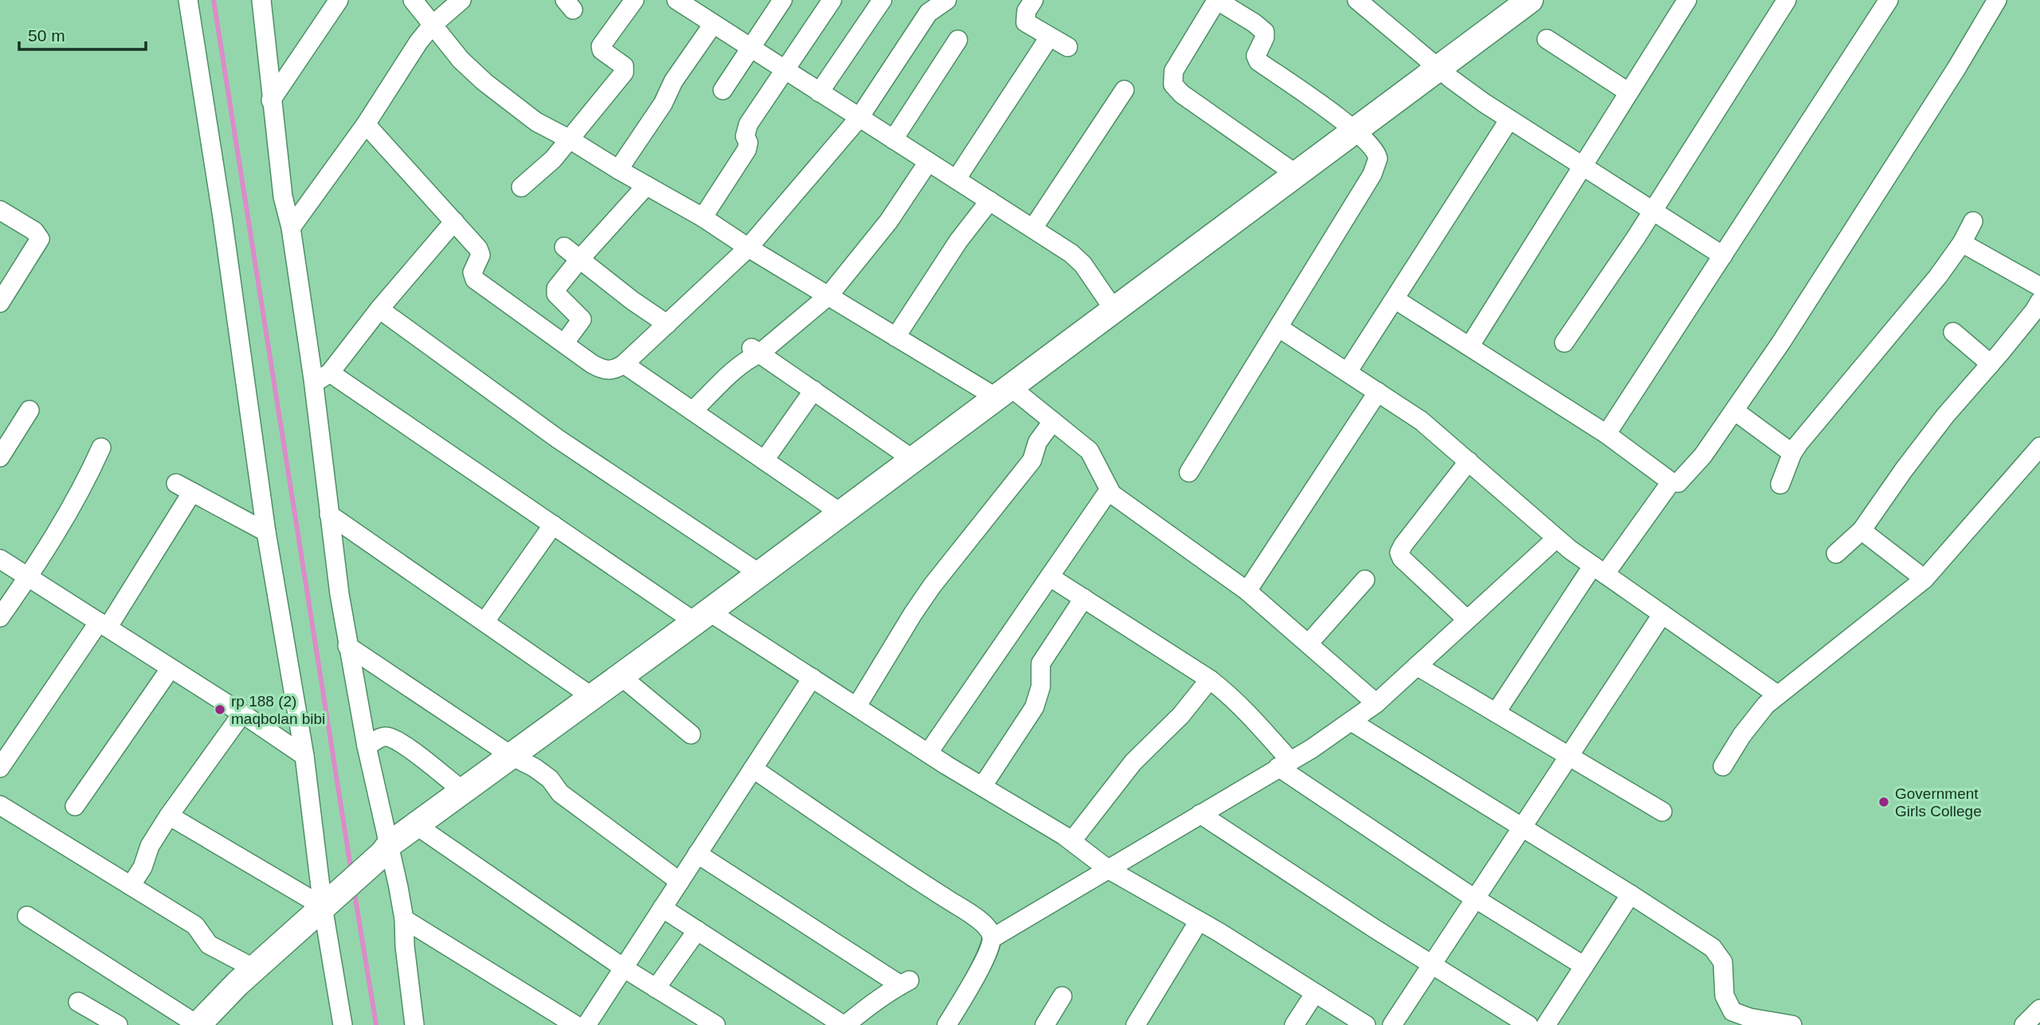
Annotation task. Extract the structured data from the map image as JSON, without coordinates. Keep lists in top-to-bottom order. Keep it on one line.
{"places":["rp 188 (2) maqbolan bibi","Government Girls College"],"scale_bar":"50 m"}
